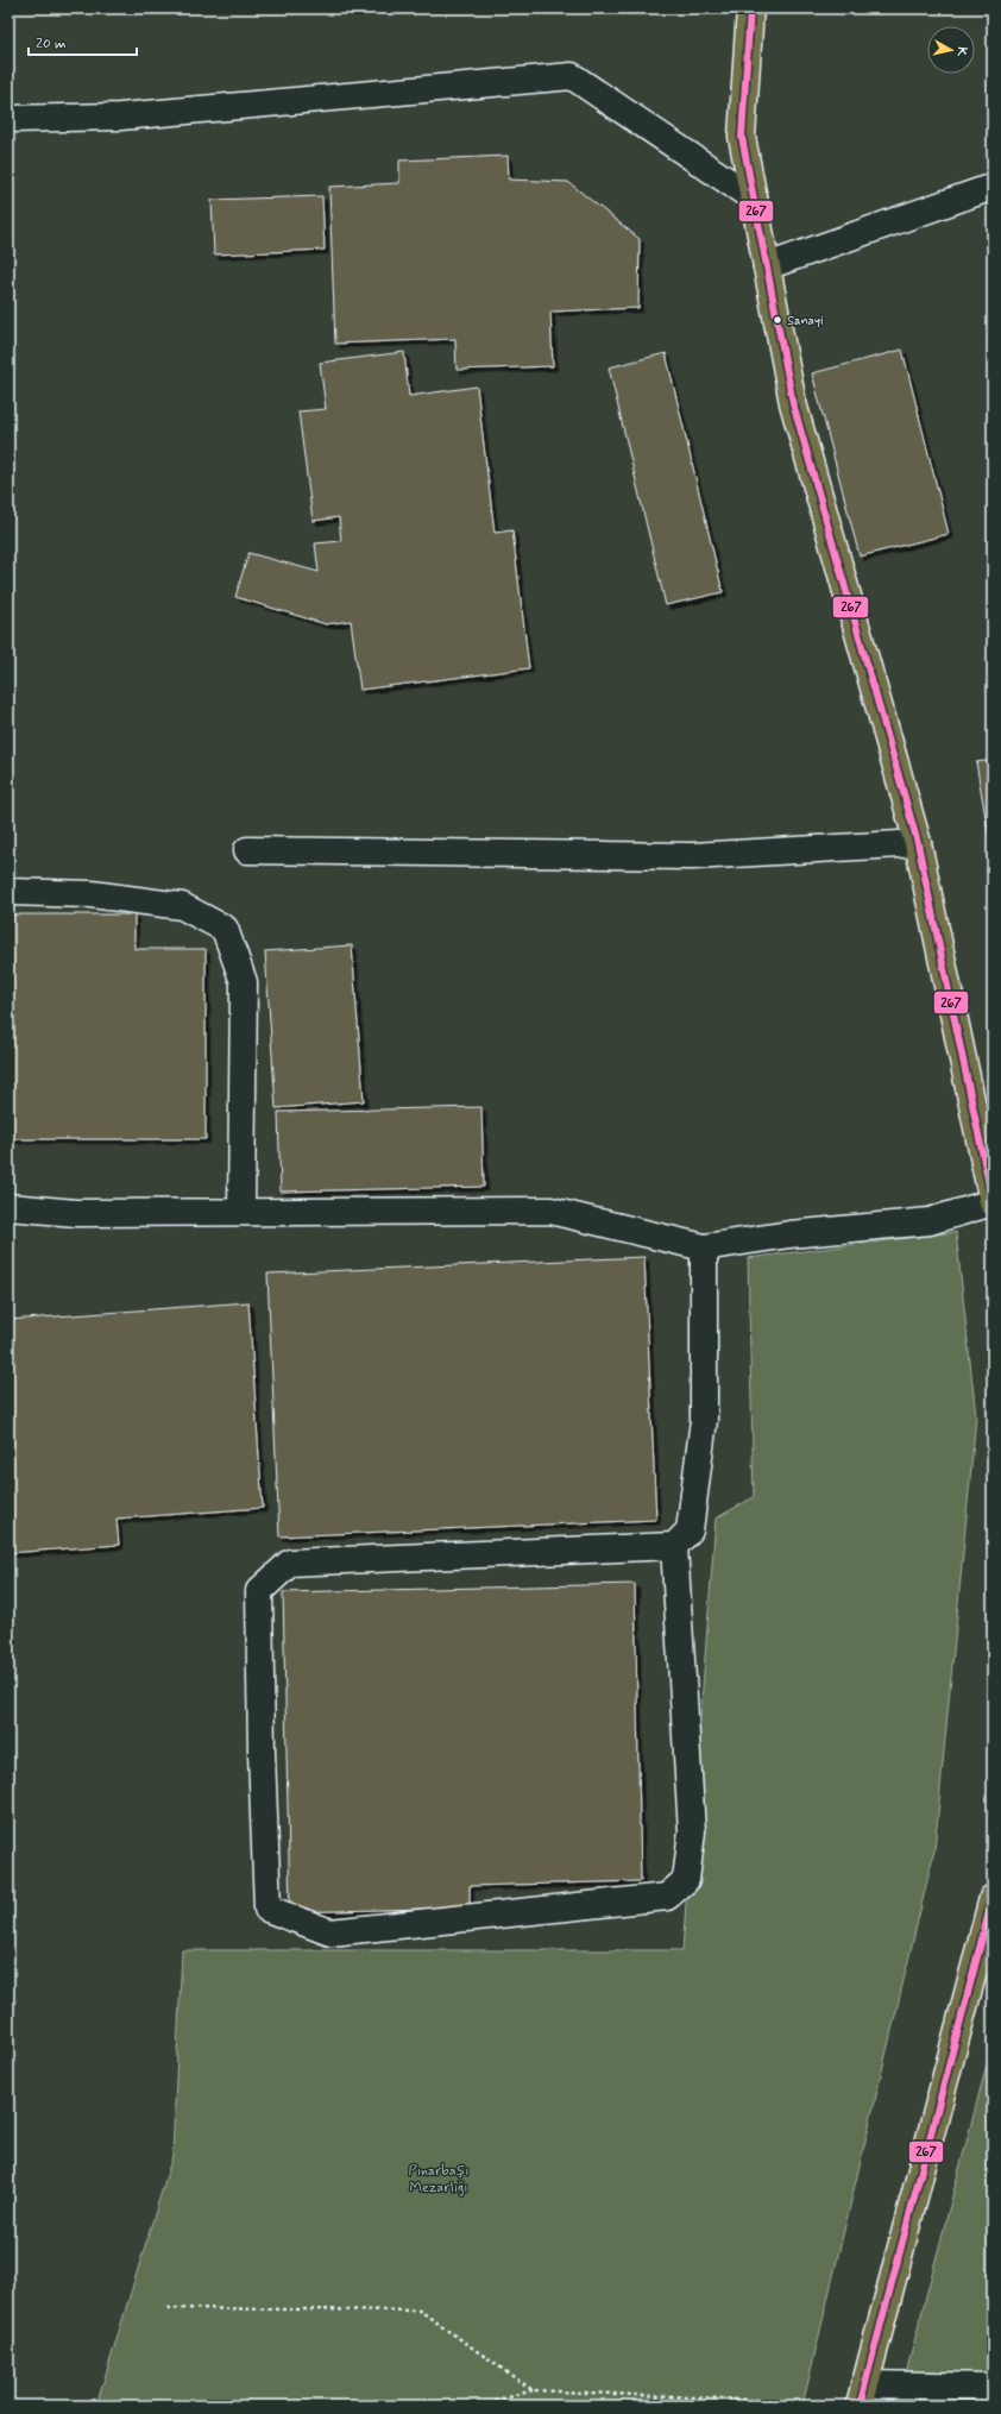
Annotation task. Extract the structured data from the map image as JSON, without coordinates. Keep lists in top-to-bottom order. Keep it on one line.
{"parks":["Pınarbaşı Mezarlığı"],"places":["Sanayi"],"lines":["transit line 267"],"scale_bar":"20 m","north":"right"}
